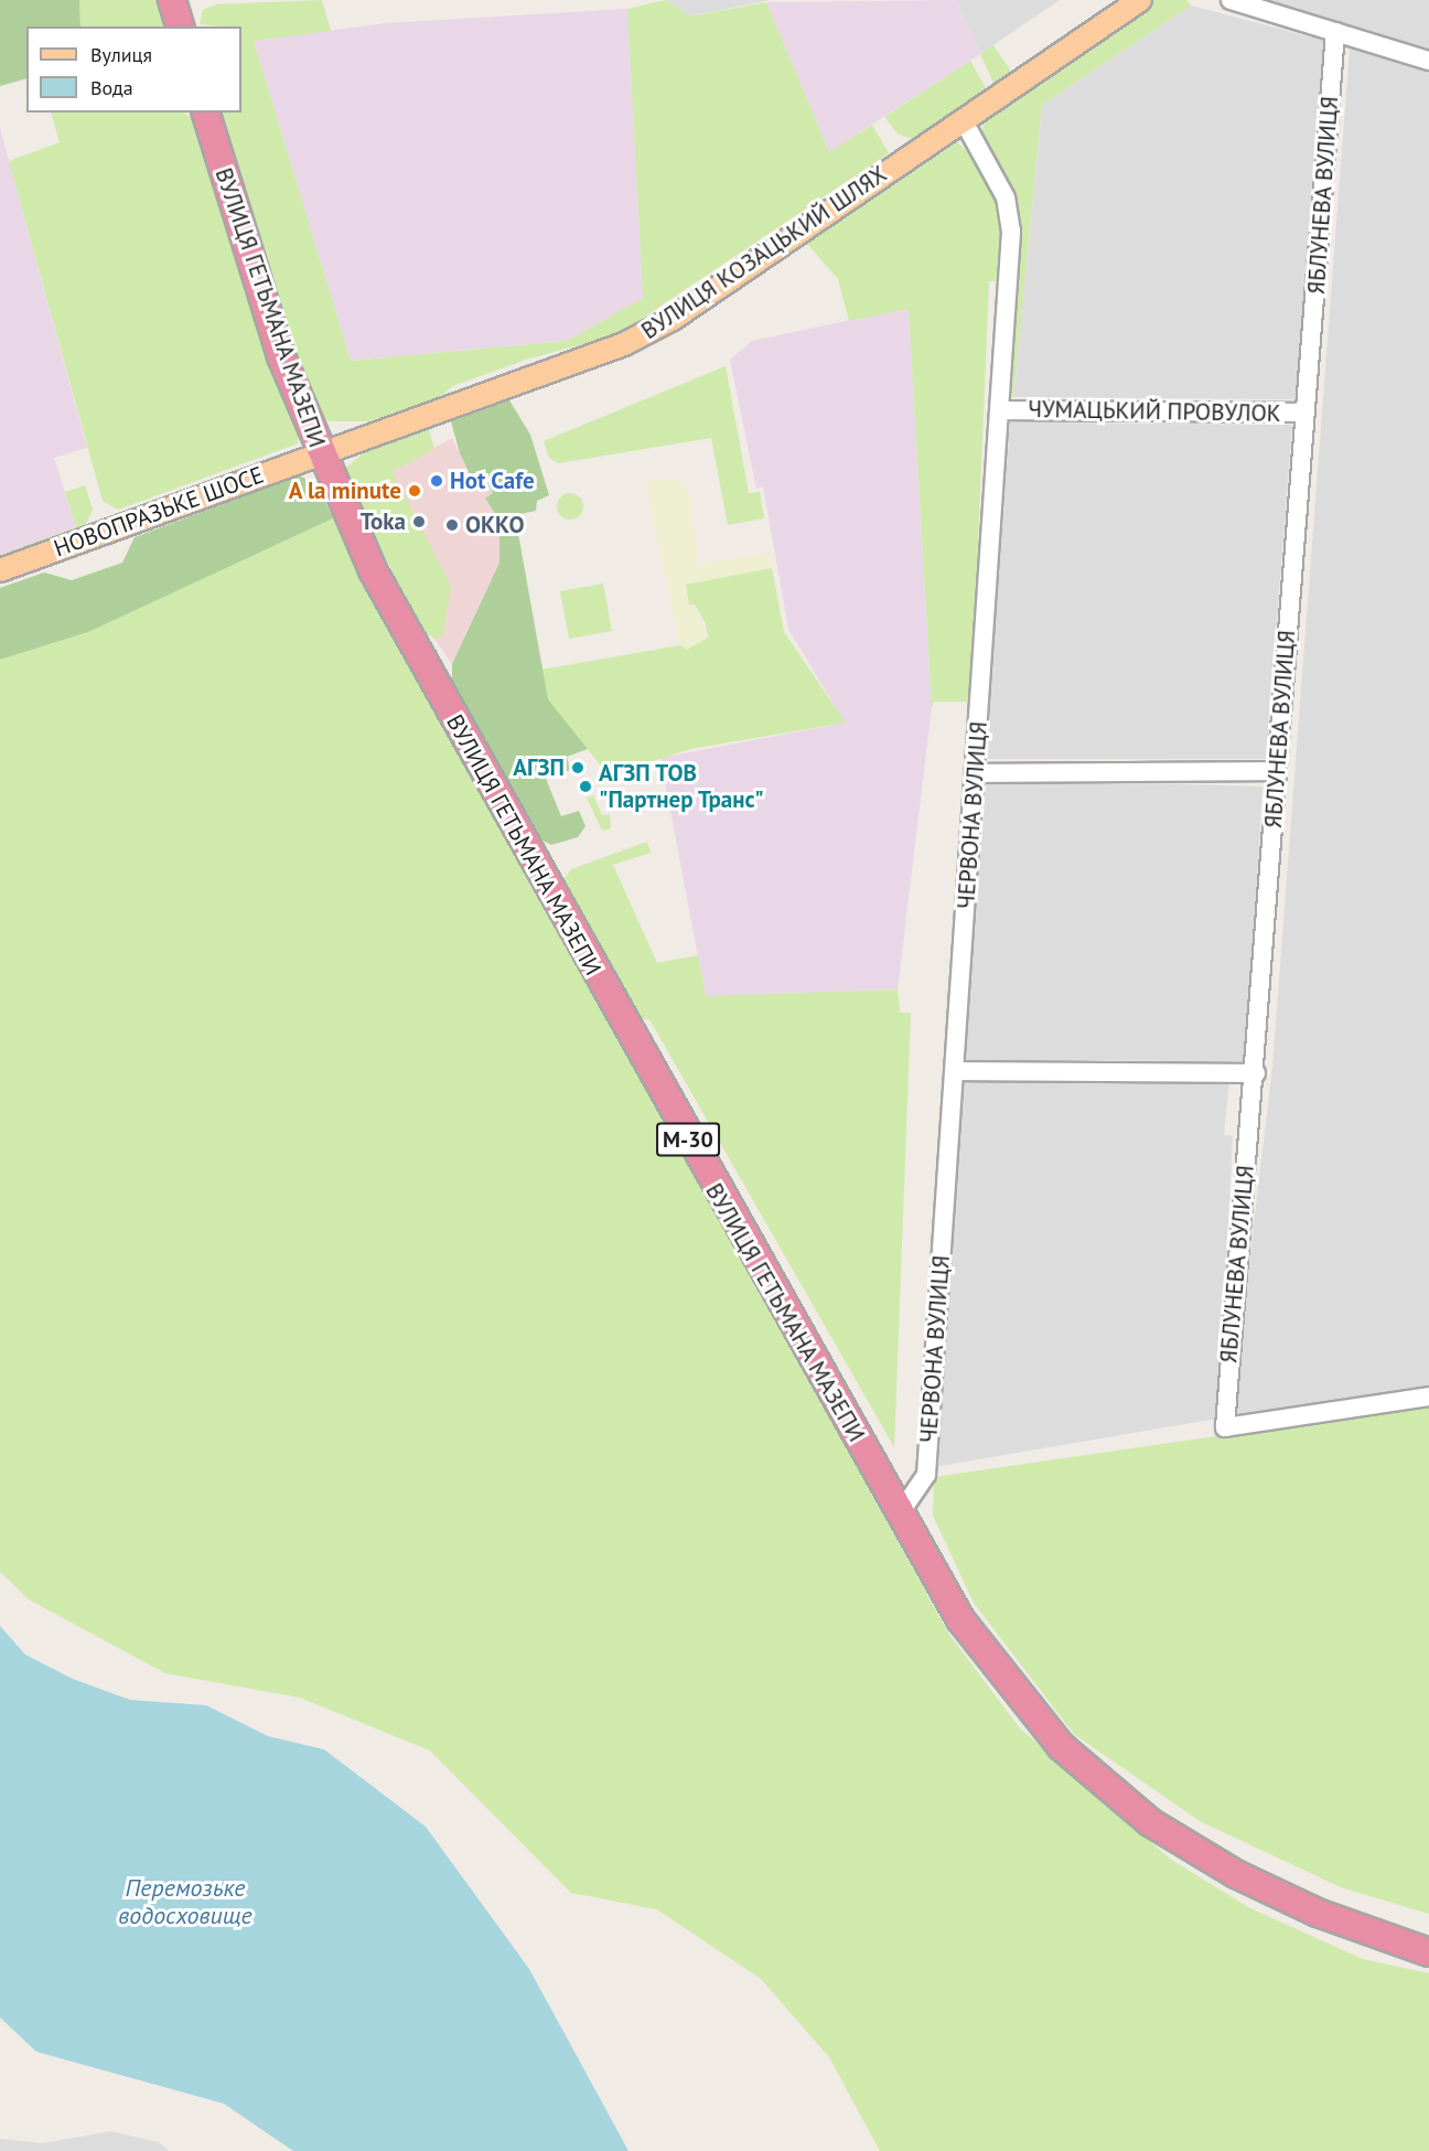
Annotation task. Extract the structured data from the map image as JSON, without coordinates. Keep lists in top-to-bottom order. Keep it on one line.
{"streets":{"highway":["ВУЛИЦЯ ГЕТЬМАНА МАЗЕПИ","М-30"],"main road":["ВУЛИЦЯ КОЗАЦЬКИЙ ШЛЯХ","НОВОПРАЗЬКЕ ШОСЕ"],"street":["ЯБЛУНЕВА ВУЛИЦЯ","ЧУМАЦЬКИЙ ПРОВУЛОК","ЧЕРВОНА ВУЛИЦЯ"]},"crossings":[["ЯБЛУНЕВА ВУЛИЦЯ","ЧУМАЦЬКИЙ ПРОВУЛОК"],["ВУЛИЦЯ КОЗАЦЬКИЙ ШЛЯХ","ВУЛИЦЯ ГЕТЬМАНА МАЗЕПИ"],["ВУЛИЦЯ КОЗАЦЬКИЙ ШЛЯХ","НОВОПРАЗЬКЕ ШОСЕ"],["ВУЛИЦЯ КОЗАЦЬКИЙ ШЛЯХ","ЧЕРВОНА ВУЛИЦЯ"],["ВУЛИЦЯ ГЕТЬМАНА МАЗЕПИ","НОВОПРАЗЬКЕ ШОСЕ"],["ВУЛИЦЯ ГЕТЬМАНА МАЗЕПИ","ЧЕРВОНА ВУЛИЦЯ"],["ЧУМАЦЬКИЙ ПРОВУЛОК","ЧЕРВОНА ВУЛИЦЯ"]],"water":["Перемозьке водосховище"],"places":["Hot Cafe","A la minute","Toka","ОККО","АГЗП","АГЗП ТОВ \"Партнер Транс\""],"legend":["Вулиця","Вода"]}
